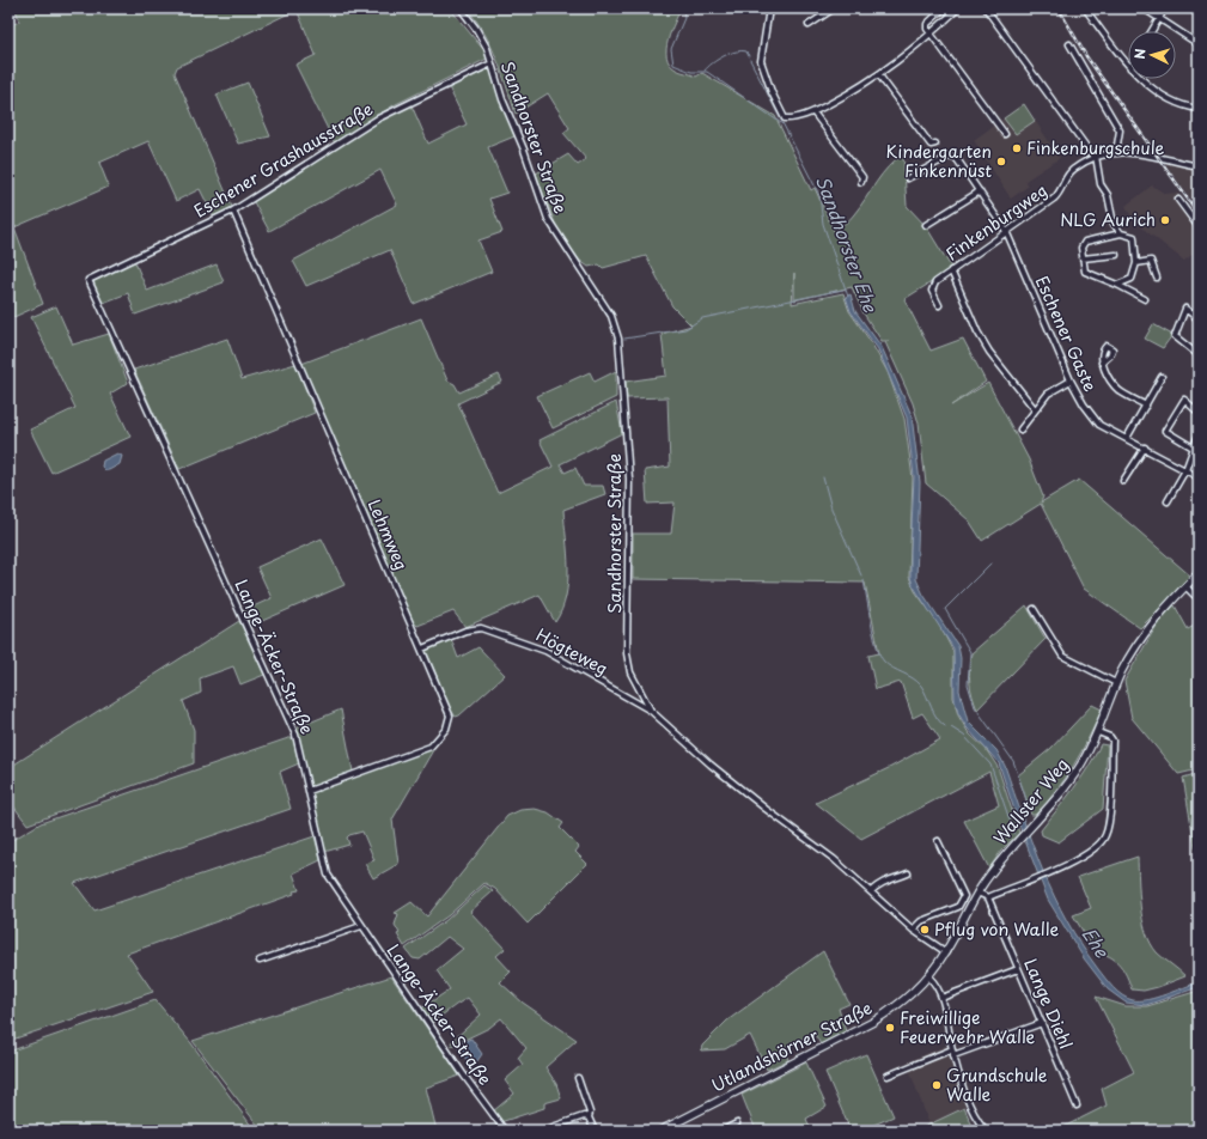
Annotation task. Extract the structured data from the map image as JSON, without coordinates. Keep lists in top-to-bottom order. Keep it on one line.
{"streets":{"street":["Sandhorster Straße","Eschener Grashausstraße","Finkenburgweg","Eschener Gaste","Lehmweg","Högteweg","Lange-Äcker-Straße","Wallster Weg","Lange Diehl","Utlandshörner Straße"]},"crossings":[["Sandhorster Straße","Eschener Grashausstraße"],["Sandhorster Straße","Högteweg"],["Sandhorster Straße","Wallster Weg"],["Eschener Grashausstraße","Lehmweg"],["Eschener Grashausstraße","Lange-Äcker-Straße"],["Finkenburgweg","Eschener Gaste"],["Lehmweg","Högteweg"],["Lehmweg","Lange-Äcker-Straße"],["Wallster Weg","Utlandshörner Straße"]],"water":["Sandhorster Ehe","Ehe"],"places":["Finkenburgschule","Kindergarten Finkennüst","NLG Aurich","Pflug von Walle","Freiwillige Feuerwehr Walle","Grundschule Walle"],"north":"left"}
